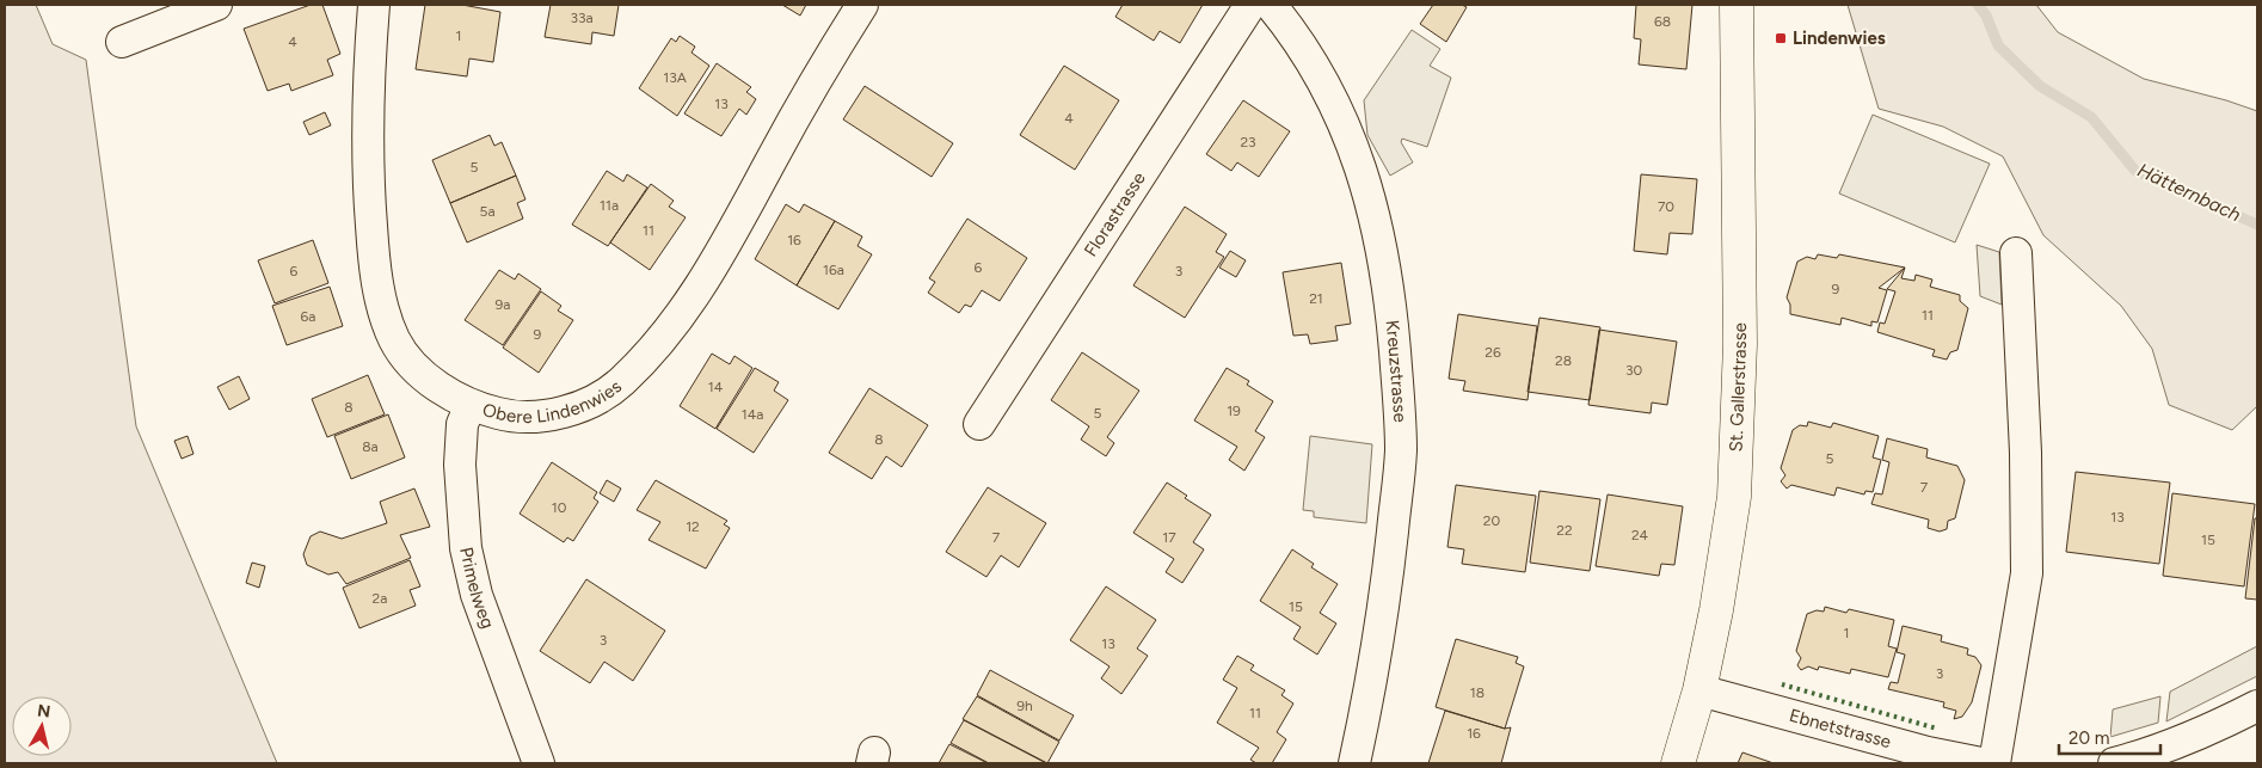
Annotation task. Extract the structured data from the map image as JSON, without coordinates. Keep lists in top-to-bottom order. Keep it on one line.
{"streets":{"street":["Florastrasse","Kreuzstrasse","St. Gallerstrasse","Obere Lindenwies","Primelweg","Ebnetstrasse"]},"crossings":[["St. Gallerstrasse","Ebnetstrasse"],["Obere Lindenwies","Primelweg"]],"water":["Hätternbach"],"places":{"transit":["Lindenwies"]},"house_numbers":["33a","68","1","4","13A","13","4","23","5","11a","70","5a","11","16","6","16a","6","3","9","21","9a","11","6a","9","26","28","30","14","8","19","5","14a","8","8a","5","7","10","13","20","12","22","24","7","17","15","2a","15","1","3","13","3","18","9h","11","16"],"scale_bar":"20 m","north":"top"}
